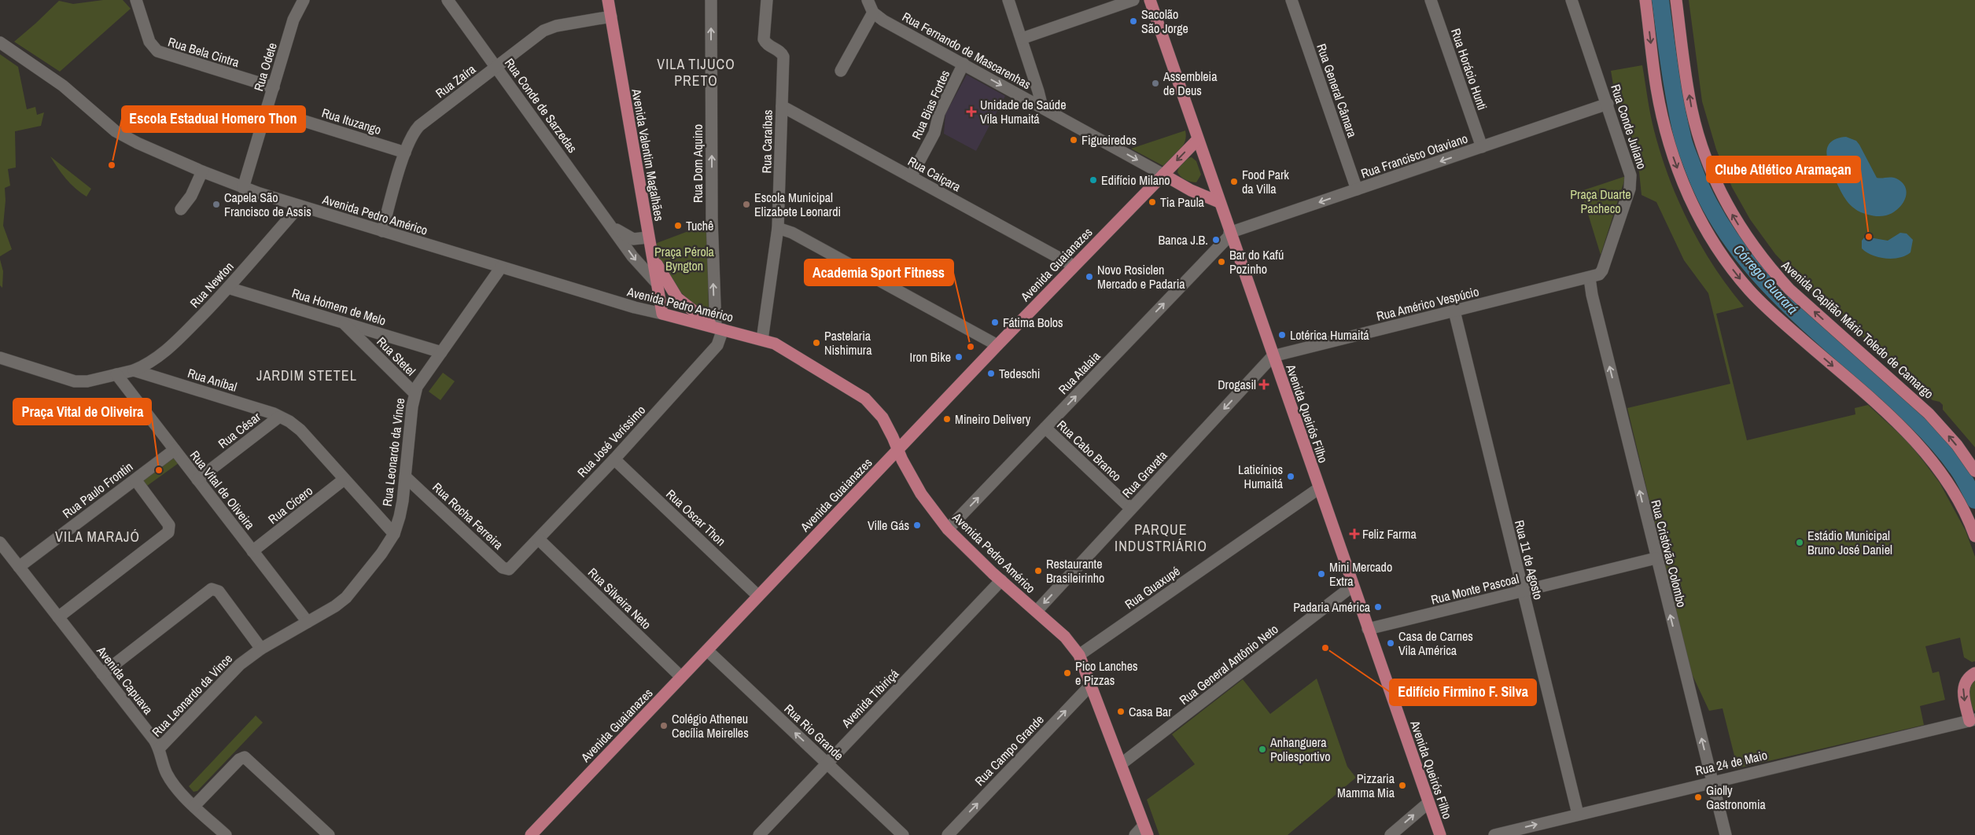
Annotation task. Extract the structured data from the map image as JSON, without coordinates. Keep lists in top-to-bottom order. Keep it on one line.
{"streets":{"main road":["Avenida Valentim Magalhães","Avenida Pedro Américo","Avenida Guaianazes","Avenida Capitão Mário Toledo de Camargo","Avenida Queirós Filho"],"street":["Rua Fernando de Mascarenhas","Rua Bela Cintra","Rua Odete","Rua Horácio Hunti","Rua Zaíra","Rua General Câmara","Rua Bias Fortes","Rua Conde de Sarzedas","Rua Ituzango","Rua Conde Juliano","Rua Caraíbas","Rua Francisco Otaviano","Rua Dom Aquino","Rua Caiçara","Rua Newton","Rua Américo Vespúcio","Rua Homem de Melo","Rua Stetel","Rua Atalaia","Rua Aníbal","Rua César","Rua José Veríssimo","Rua Cabo Branco","Rua Leonardo da Vince","Rua Gravata","Rua Paulo Frontin","Rua Vital de Oliveira","Rua Cícero","Rua Rocha Ferreira","Rua Oscar Thon","Rua Cristóvão Colombo","Rua 11 de Agosto","Rua Guaxupé","Rua Monte Pascoal","Rua Silveira Neto","Rua General Antônio Neto","Avenida Capuava","Avenida Tibiriçá","Rua Rio Grande","Rua Campo Grande","Rua 24 de Maio"]},"crossings":[["Rua Fernando de Mascarenhas","Rua Bias Fortes"],["Rua Fernando de Mascarenhas","Avenida Guaianazes"],["Rua Bela Cintra","Rua Odete"],["Rua Odete","Rua Ituzango"],["Rua Odete","Avenida Pedro Américo"],["Rua Horácio Hunti","Rua Francisco Otaviano"],["Rua Zaíra","Rua Conde de Sarzedas"],["Rua Zaíra","Rua Ituzango"],["Rua Zaíra","Avenida Valentim Magalhães"],["Rua Zaíra","Avenida Pedro Américo"],["Rua General Câmara","Rua Francisco Otaviano"],["Rua Bias Fortes","Rua Caiçara"],["Rua Conde de Sarzedas","Avenida Valentim Magalhães"],["Rua Conde Juliano","Rua Francisco Otaviano"],["Rua Conde Juliano","Rua Américo Vespúcio"],["Rua Conde Juliano","Rua Cristóvão Colombo"],["Rua Caraíbas","Rua Caiçara"],["Rua Caraíbas","Avenida Pedro Américo"],["Avenida Valentim Magalhães","Avenida Pedro Américo"],["Rua Francisco Otaviano","Rua Atalaia"],["Rua Francisco Otaviano","Avenida Queirós Filho"],["Rua Dom Aquino","Avenida Pedro Américo"],["Rua Dom Aquino","Rua José Veríssimo"],["Rua Caiçara","Avenida Guaianazes"],["Avenida Pedro Américo","Avenida Guaianazes"],["Avenida Pedro Américo","Rua Newton"],["Avenida Pedro Américo","Rua Atalaia"],["Avenida Pedro Américo","Rua José Veríssimo"],["Avenida Pedro Américo","Rua Leonardo da Vince"],["Avenida Pedro Américo","Rua Gravata"],["Avenida Pedro Américo","Rua Guaxupé"],["Avenida Pedro Américo","Rua General Antônio Neto"],["Avenida Pedro Américo","Avenida Tibiriçá"],["Avenida Pedro Américo","Rua Campo Grande"],["Avenida Guaianazes","Avenida Queirós Filho"],["Avenida Guaianazes","Rua Oscar Thon"],["Avenida Guaianazes","Rua Silveira Neto"],["Avenida Guaianazes","Rua Rio Grande"],["Rua Newton","Rua Homem de Melo"],["Rua Newton","Rua Aníbal"],["Rua Américo Vespúcio","Avenida Queirós Filho"],["Rua Américo Vespúcio","Rua Gravata"],["Rua Américo Vespúcio","Rua Cristóvão Colombo"],["Rua Américo Vespúcio","Rua 11 de Agosto"],["Rua Homem de Melo","Rua Stetel"],["Rua Homem de Melo","Rua Leonardo da Vince"],["Rua Stetel","Rua Leonardo da Vince"],["Rua Atalaia","Avenida Queirós Filho"],["Rua Atalaia","Rua Cabo Branco"],["Rua Aníbal","Rua César"],["Rua Aníbal","Rua Leonardo da Vince"],["Rua Aníbal","Rua Vital de Oliveira"],["Rua Aníbal","Rua Cícero"],["Avenida Queirós Filho","Rua Gravata"],["Avenida Queirós Filho","Rua Guaxupé"],["Avenida Queirós Filho","Rua Monte Pascoal"],["Avenida Queirós Filho","Rua General Antônio Neto"],["Rua César","Rua Vital de Oliveira"],["Rua José Veríssimo","Rua Rocha Ferreira"],["Rua José Veríssimo","Rua Oscar Thon"],["Rua José Veríssimo","Rua Silveira Neto"],["Rua Cabo Branco","Rua Gravata"],["Rua Leonardo da Vince","Rua Vital de Oliveira"],["Rua Leonardo da Vince","Rua Rocha Ferreira"],["Rua Leonardo da Vince","Avenida Capuava"],["Rua Paulo Frontin","Rua Vital de Oliveira"],["Rua Paulo Frontin","Avenida Capuava"],["Rua Vital de Oliveira","Rua Cícero"],["Rua Cristóvão Colombo","Rua Monte Pascoal"],["Rua Cristóvão Colombo","Rua 24 de Maio"],["Rua 11 de Agosto","Rua Monte Pascoal"],["Rua 11 de Agosto","Rua 24 de Maio"],["Avenida Tibiriçá","Rua Rio Grande"]],"one_way":["Rua Fernando de Mascarenhas","Rua Francisco Otaviano","Rua Dom Aquino","Rua Atalaia","Rua Gravata","Rua Cristóvão Colombo","Rua Rio Grande","Rua Campo Grande"],"districts":["VILA TIJUCO PRETO","JARDIM STETEL","PARQUE INDUSTRIÁRIO","VILA MARAJÓ"],"water":["Córrego Guarará"],"parks":["Praça Duarte Pacheco","Praça Pérola Byngton"],"places":{"other":["Sacolão São Jorge","Assembleia de Deus","Figueiredos","Escola Estadual Homero Thon","Edifício Milano","Food Park da Villa","Tia Paula","Capela São Francisco de Assis","Escola Municipal Elizabete Leonardi","Tuchê","Clube Atlético Aramaçan","Banca J.B.","Bar do Kafú Pozinho","Novo Rosiclen Mercado e Padaria","Fátima Bolos","Lotérica Humaitá","Pastelaria Nishimura","Academia Sport Fitness","Iron Bike","Tedeschi","Mineiro Delivery","Praça Vital de Oliveira","Laticínios Humaitá","Ville Gás","Estádio Municipal Bruno José Daniel","Restaurante Brasileirinho","Mini Mercado Extra","Padaria América","Casa de Carnes Vila América","Edifício Firmino F. Silva","Pico Lanches e Pizzas","Casa Bar","Colégio Atheneu Cecília Meirelles","Anhanguera Poliesportivo","Pizzaria Mamma Mia","Giolly Gastronomia"],"health":["Unidade de Saúde Vila Humaitá","Drogasil","Feliz Farma"]}}
